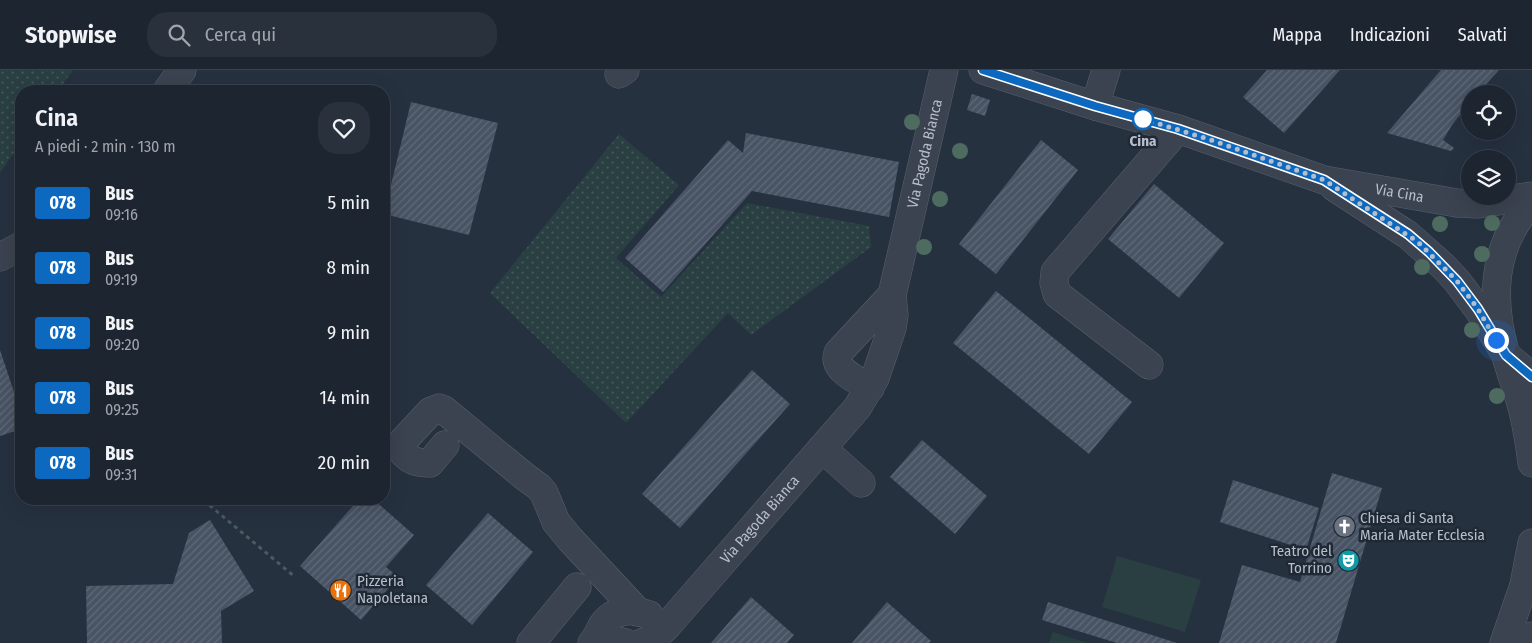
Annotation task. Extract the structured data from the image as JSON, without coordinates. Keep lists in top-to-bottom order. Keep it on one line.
{"streets":{"street":["Via Pagoda Bianca","Via Cina"]},"places":{"other":["Cina"],"church":["Chiesa di Santa Maria Mater Ecclesia"],"theatre":["Teatro del Torrino"],"restaurant":["Pizzeria Napoletana"]},"lines":["bus line 078"],"page":{"header":"Stopwise","search":"Cerca qui","nav":["Mappa","Indicazioni","Salvati"],"heading":["Cina","A piedi · 2 min · 130 m"],"list":[{"mark":"078","name":"Bus","note":"09:16","value":"5 min"},{"mark":"078","name":"Bus","note":"09:19","value":"8 min"},{"mark":"078","name":"Bus","note":"09:20","value":"9 min"},{"mark":"078","name":"Bus","note":"09:25","value":"14 min"},{"mark":"078","name":"Bus","note":"09:31","value":"20 min"}]}}
